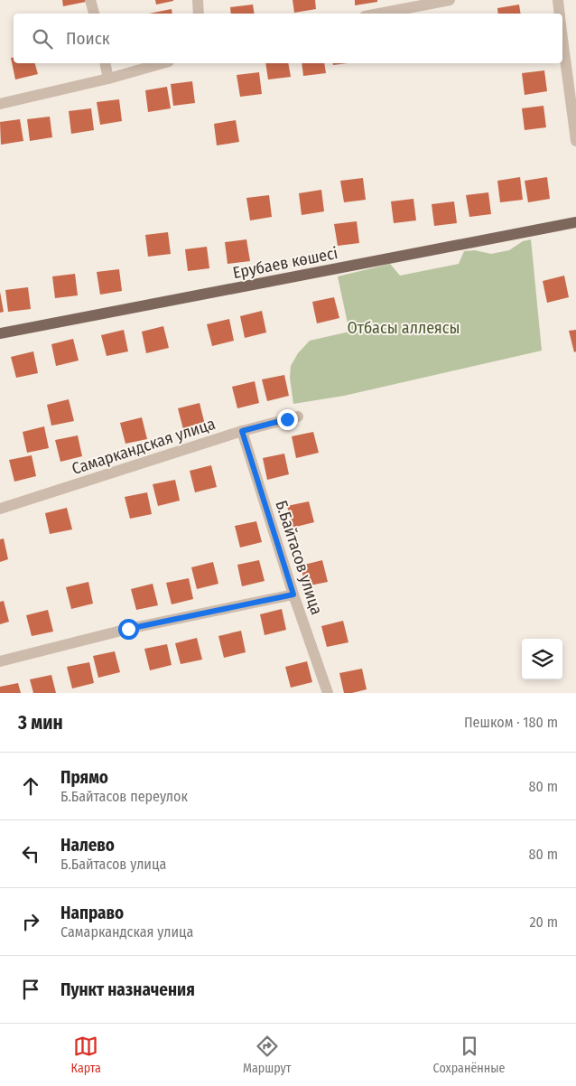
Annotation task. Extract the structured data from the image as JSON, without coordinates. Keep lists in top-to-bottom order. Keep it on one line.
{"streets":{"main road":["Ерубаев көшесі"],"street":["Самаркандская улица","Б.Байтасов улица"]},"crossings":[["Самаркандская улица","Б.Байтасов улица"]],"parks":["Отбасы аллеясы"],"page":{"search":"Поиск","heading":["3 мин","Пешком · 180 m"],"list":[["Прямо","Б.Байтасов переулок","80 m"],["Налево","Б.Байтасов улица","80 m"],["Направо","Самаркандская улица","20 m"],"Пункт назначения"],"nav":["Карта","Маршрут","Сохранённые"]}}
